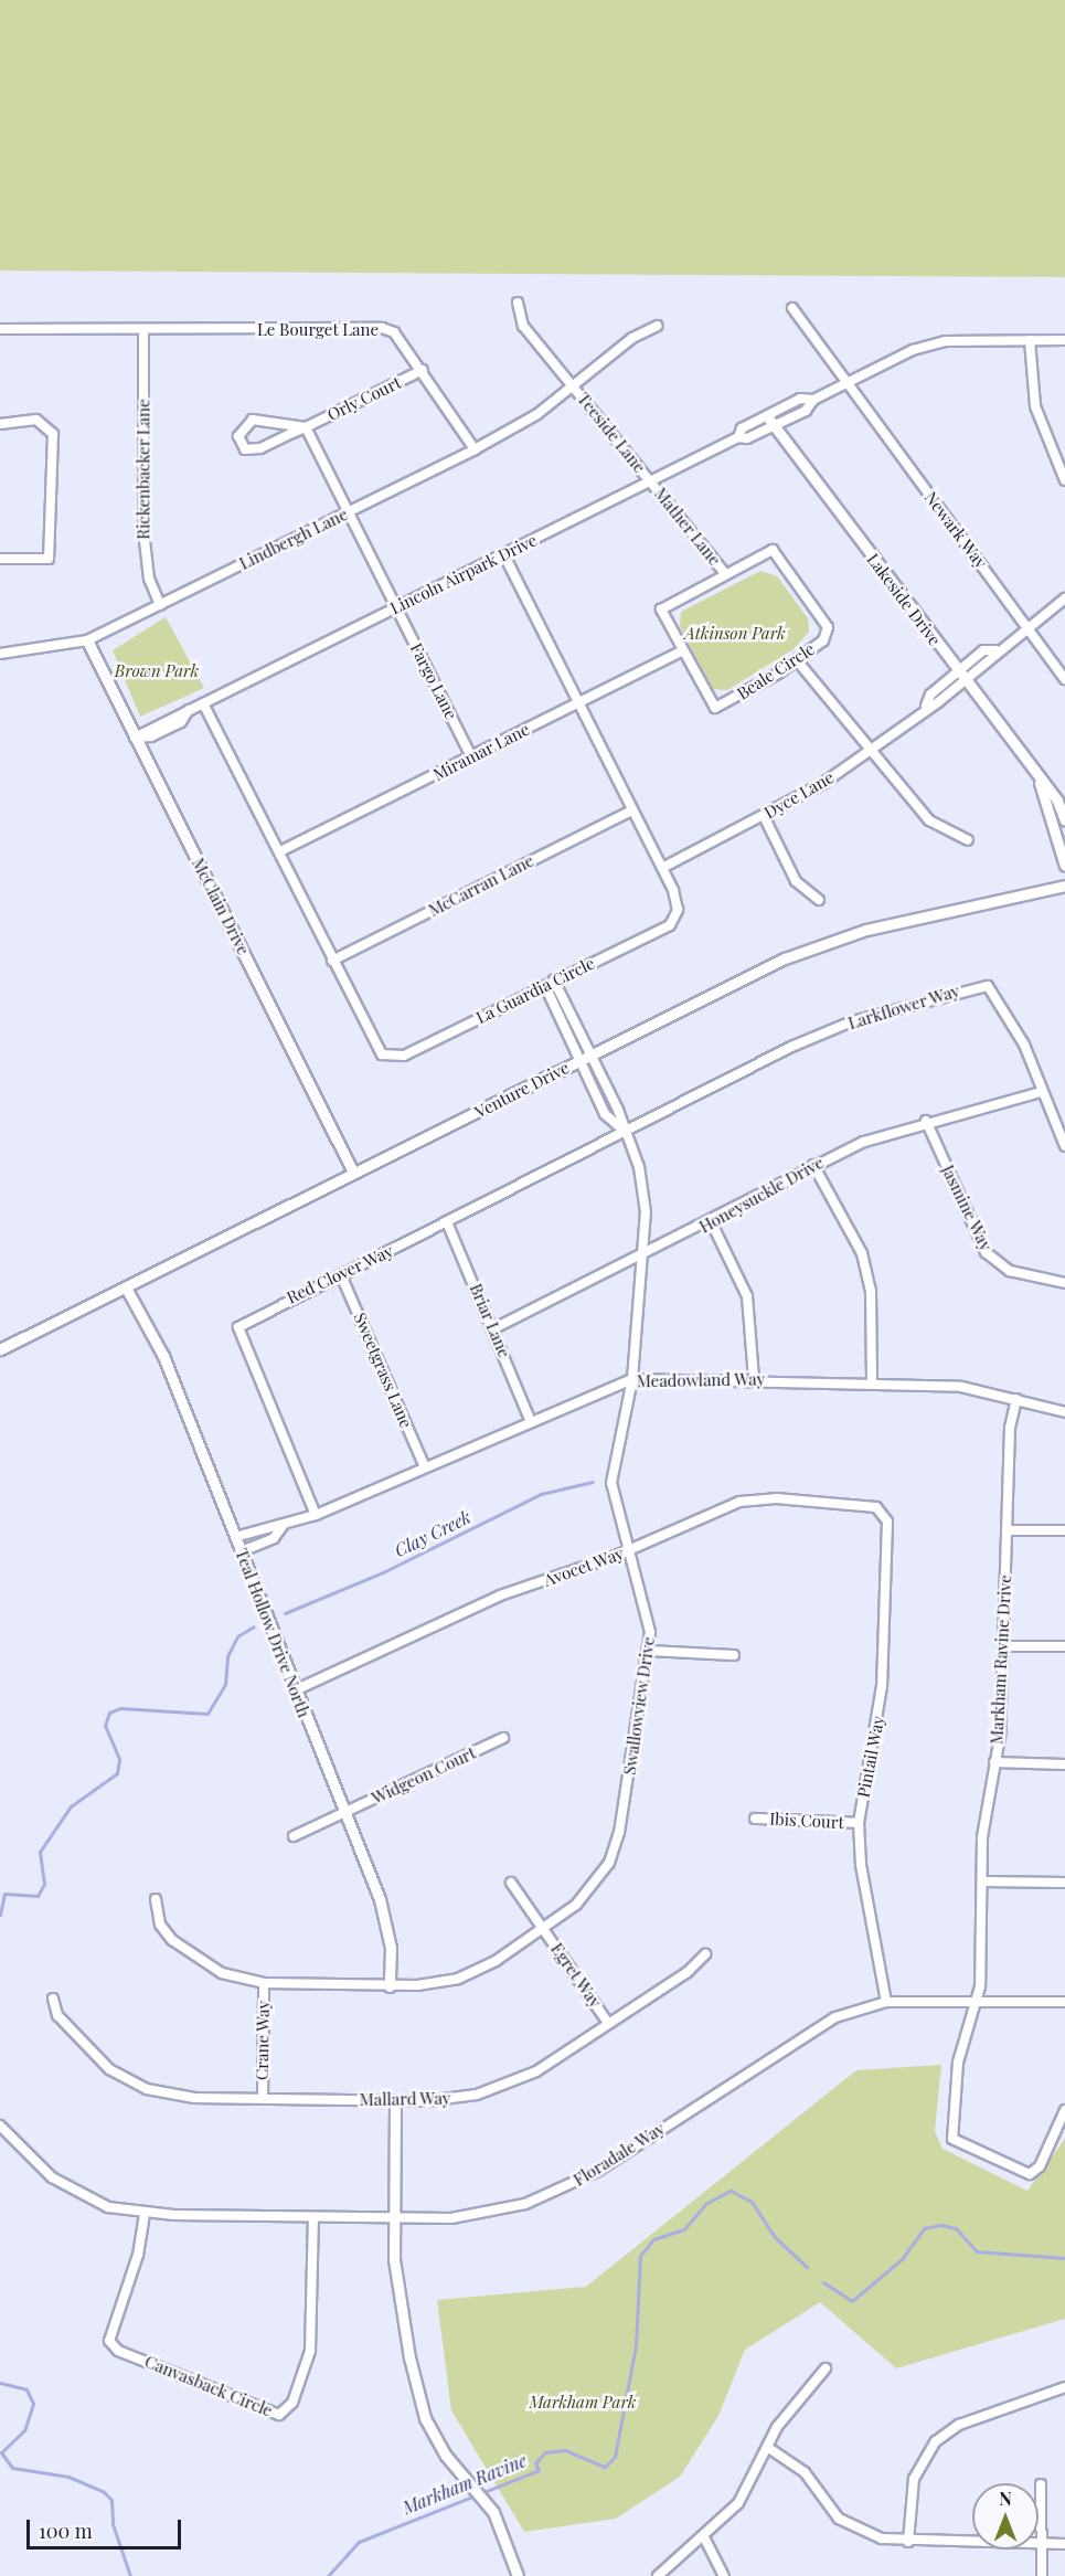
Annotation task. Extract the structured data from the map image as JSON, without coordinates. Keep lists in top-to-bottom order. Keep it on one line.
{"streets":{"street":["Le Bourget Lane","Orly Court","Teeside Lane","Rickenbacker Lane","Mather Lane","Newark Way","Lindbergh Lane","Lincoln Airpark Drive","Lakeside Drive","Beale Circle","Fargo Lane","Miramar Lane","Dyce Lane","McCarran Lane","McClain Drive","La Guardia Circle","Larkflower Way","Venture Drive","Honeysuckle Drive","Jasmine Way","Red Clover Way","Briar Lane","Sweetgrass Lane","Meadowland Way","Avocet Way","Teal Hollow Drive North","Markham Ravine Drive","Swallowview Drive","Pintail Way","Widgeon Court","Ibis Court","Egret Way","Crane Way","Mallard Way","Floradale Way","Canvasback Circle"]},"crossings":[["Le Bourget Lane","Orly Court"],["Le Bourget Lane","Rickenbacker Lane"],["Le Bourget Lane","Lindbergh Lane"],["Orly Court","Fargo Lane"],["Teeside Lane","Mather Lane"],["Teeside Lane","Lindbergh Lane"],["Teeside Lane","Lincoln Airpark Drive"],["Rickenbacker Lane","Lindbergh Lane"],["Mather Lane","Lincoln Airpark Drive"],["Mather Lane","Beale Circle"],["Newark Way","Lincoln Airpark Drive"],["Lindbergh Lane","Fargo Lane"],["Lindbergh Lane","McClain Drive"],["Lincoln Airpark Drive","Lakeside Drive"],["Lincoln Airpark Drive","Fargo Lane"],["Lincoln Airpark Drive","McClain Drive"],["Lincoln Airpark Drive","La Guardia Circle"],["Lakeside Drive","Dyce Lane"],["Beale Circle","Miramar Lane"],["Fargo Lane","Miramar Lane"],["Miramar Lane","La Guardia Circle"],["Dyce Lane","La Guardia Circle"],["McCarran Lane","La Guardia Circle"],["McClain Drive","Venture Drive"],["La Guardia Circle","Swallowview Drive"],["Larkflower Way","Honeysuckle Drive"],["Larkflower Way","Red Clover Way"],["Larkflower Way","Swallowview Drive"],["Venture Drive","Teal Hollow Drive North"],["Venture Drive","Swallowview Drive"],["Honeysuckle Drive","Jasmine Way"],["Honeysuckle Drive","Briar Lane"],["Honeysuckle Drive","Swallowview Drive"],["Red Clover Way","Briar Lane"],["Red Clover Way","Sweetgrass Lane"],["Red Clover Way","Meadowland Way"],["Red Clover Way","Swallowview Drive"],["Briar Lane","Meadowland Way"],["Sweetgrass Lane","Meadowland Way"],["Meadowland Way","Teal Hollow Drive North"],["Meadowland Way","Markham Ravine Drive"],["Meadowland Way","Swallowview Drive"],["Avocet Way","Teal Hollow Drive North"],["Avocet Way","Swallowview Drive"],["Avocet Way","Pintail Way"],["Teal Hollow Drive North","Swallowview Drive"],["Teal Hollow Drive North","Widgeon Court"],["Markham Ravine Drive","Floradale Way"],["Swallowview Drive","Egret Way"],["Swallowview Drive","Crane Way"],["Pintail Way","Ibis Court"],["Pintail Way","Floradale Way"],["Egret Way","Mallard Way"],["Crane Way","Mallard Way"],["Floradale Way","Canvasback Circle"]],"water":["Clay Creek","Markham Ravine"],"parks":["Atkinson Park","Brown Park","Markham Park"],"scale_bar":"100 m","north":"top"}
